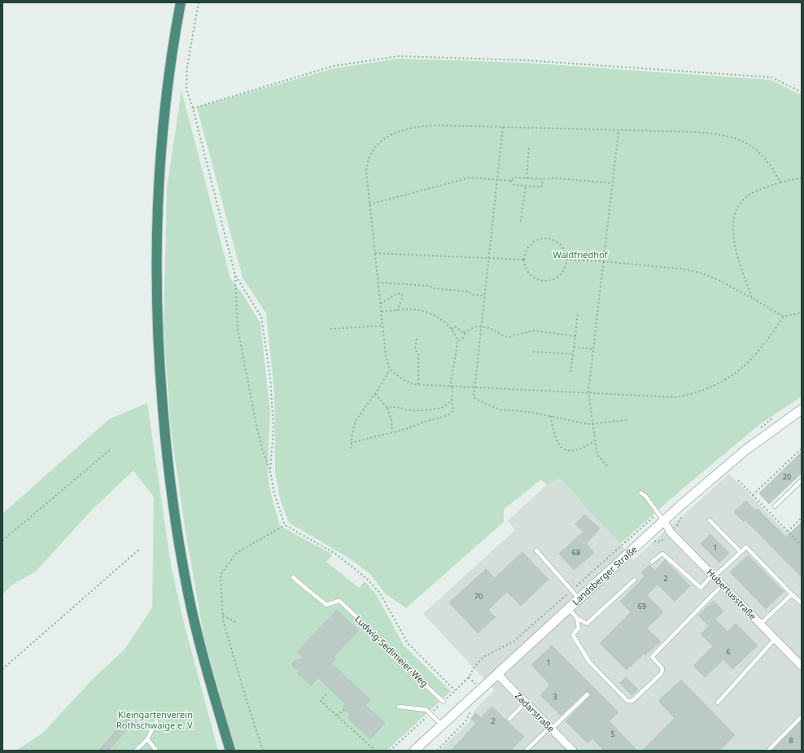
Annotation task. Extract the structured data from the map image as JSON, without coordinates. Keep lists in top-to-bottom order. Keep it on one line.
{"streets":{"street":["Landsberger Straße","Hubertusstraße","Zadarstraße"],"lane":["Ludwig-Sedlmeier-Weg"]},"crossings":[["Landsberger Straße","Hubertusstraße"],["Landsberger Straße","Zadarstraße"]],"parks":["Waldfriedhof","Kleingartenverein Rothschwaige e. V."],"house_numbers":["20","1","68","2","70","69","6","1","3","2","5","8"]}
